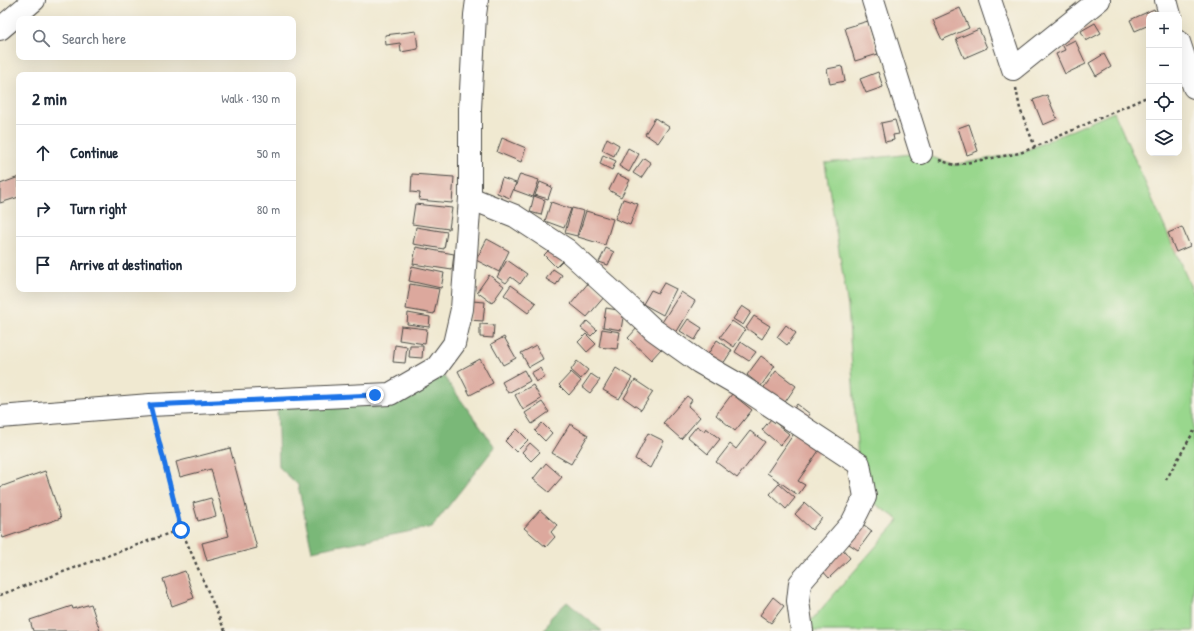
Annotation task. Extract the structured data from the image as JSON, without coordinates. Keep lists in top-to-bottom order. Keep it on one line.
{"page":{"map_buttons":["+","−"],"search":"Search here","heading":["2 min","Walk · 130 m"],"list":[["Continue","50 m"],["Turn right","80 m"],"Arrive at destination"]}}
